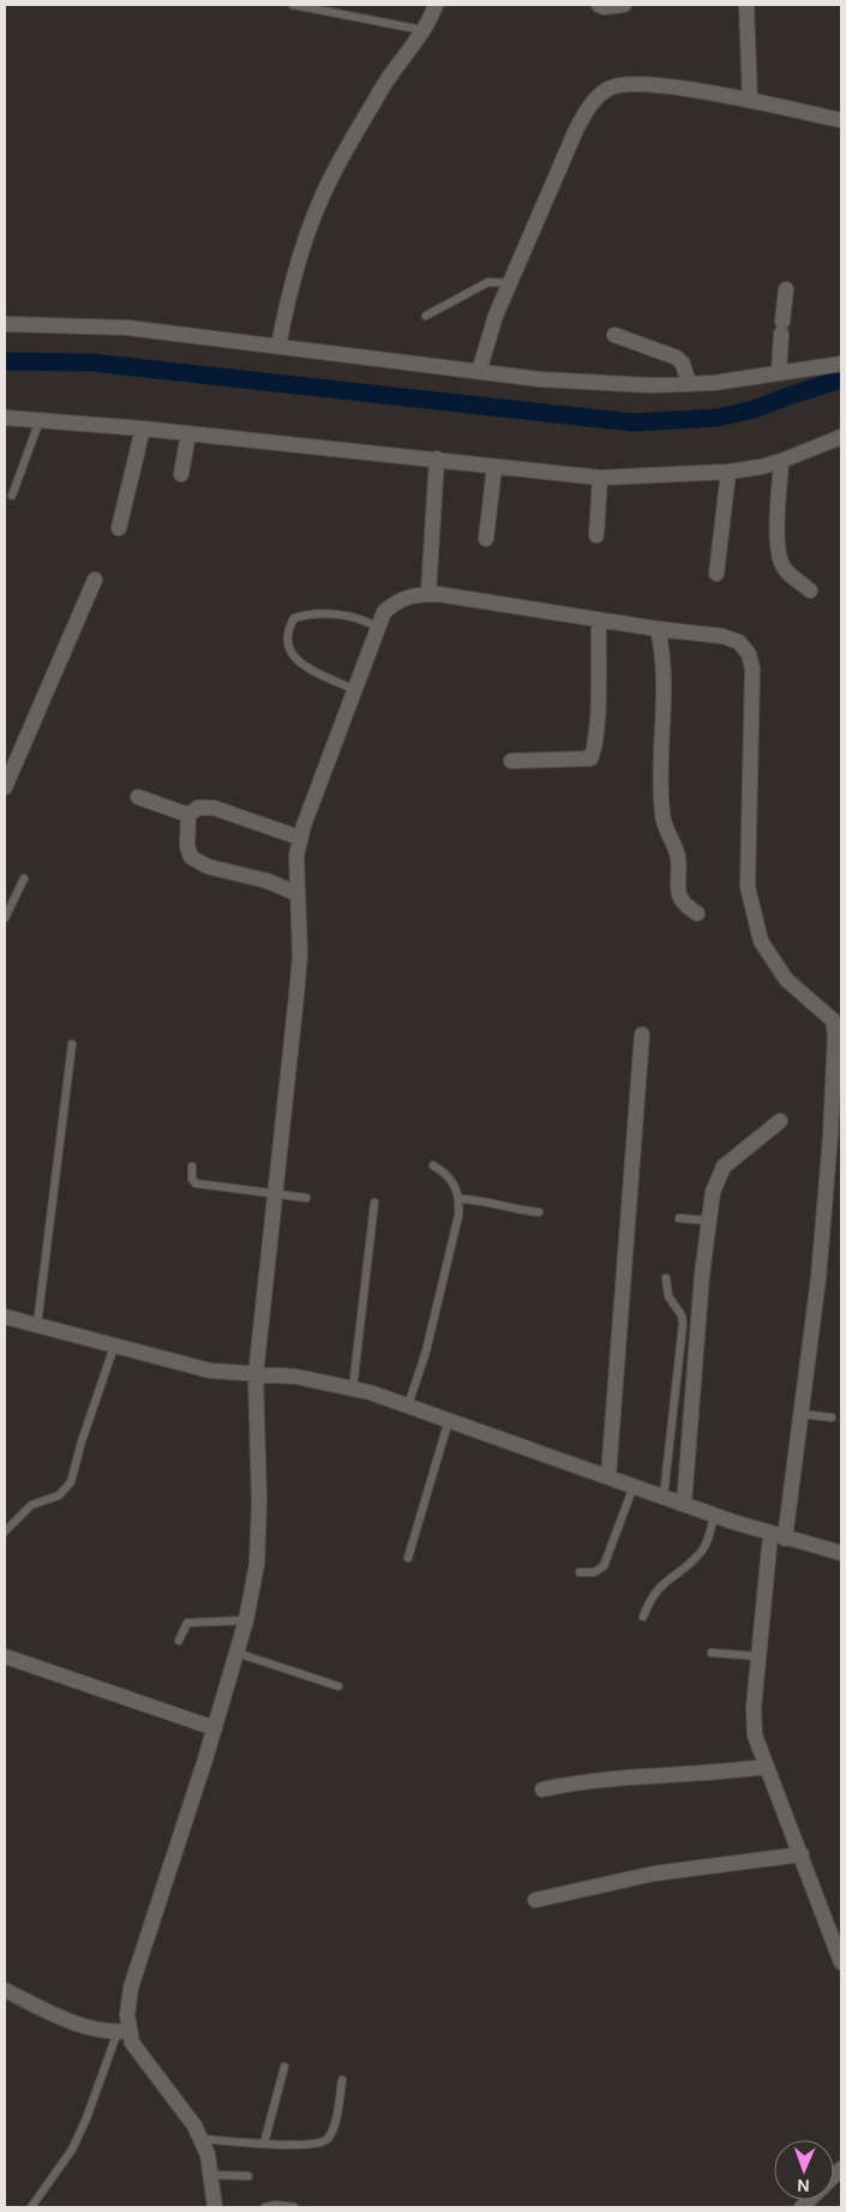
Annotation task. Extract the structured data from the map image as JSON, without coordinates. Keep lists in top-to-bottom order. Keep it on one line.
{"north":"bottom"}
